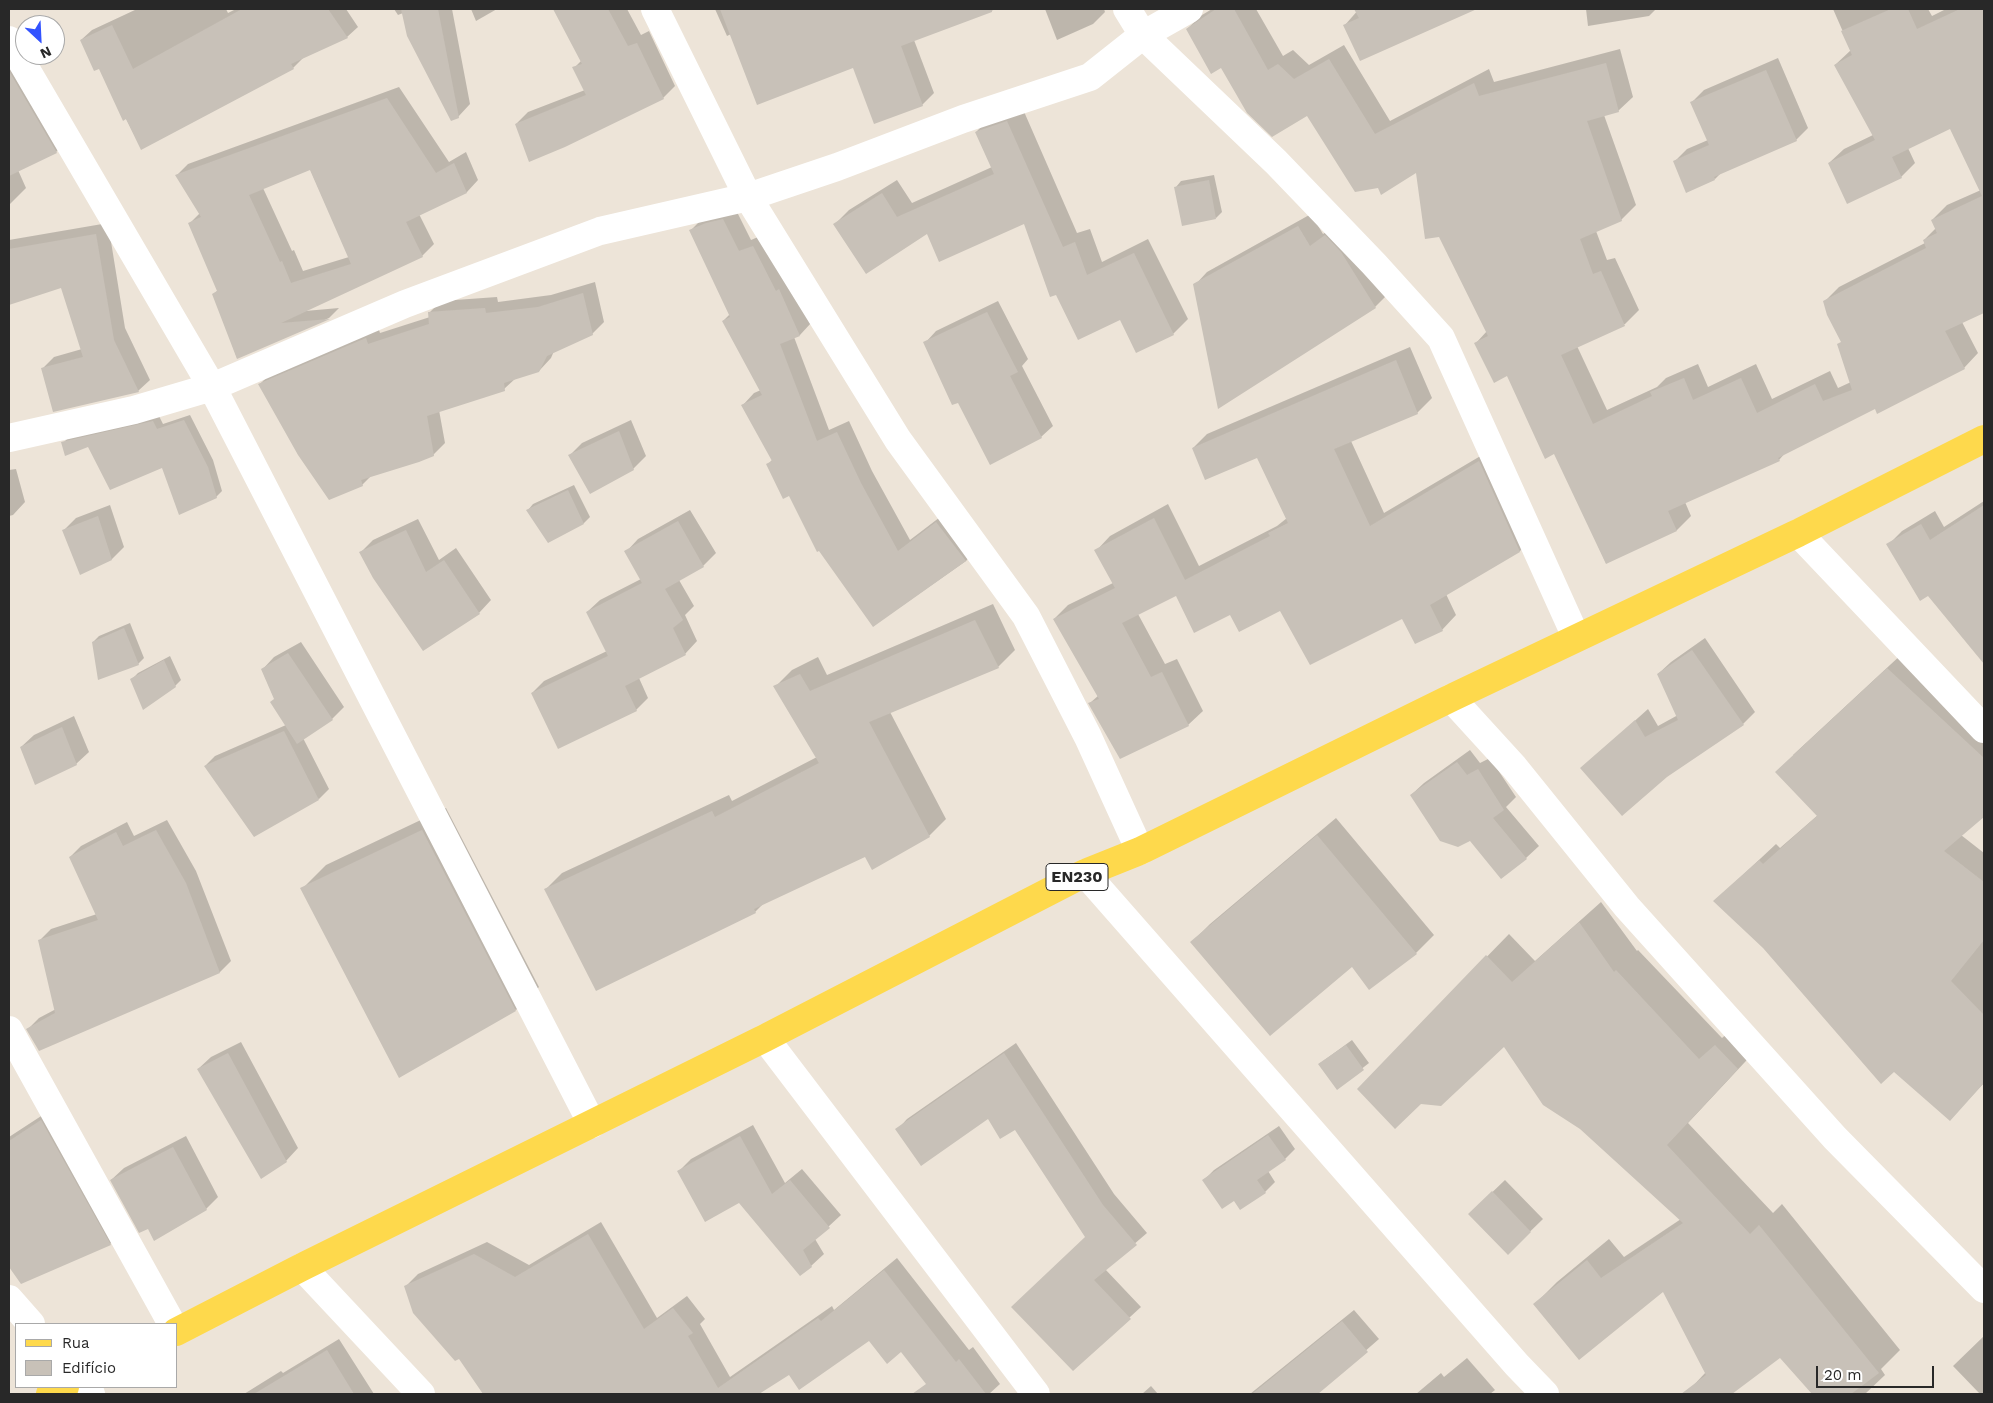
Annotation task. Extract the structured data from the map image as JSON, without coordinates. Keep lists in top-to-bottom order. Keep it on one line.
{"streets":{"main road":["EN230"]},"legend":["Rua","Edifício"],"scale_bar":"20 m","north":"bottom right"}
